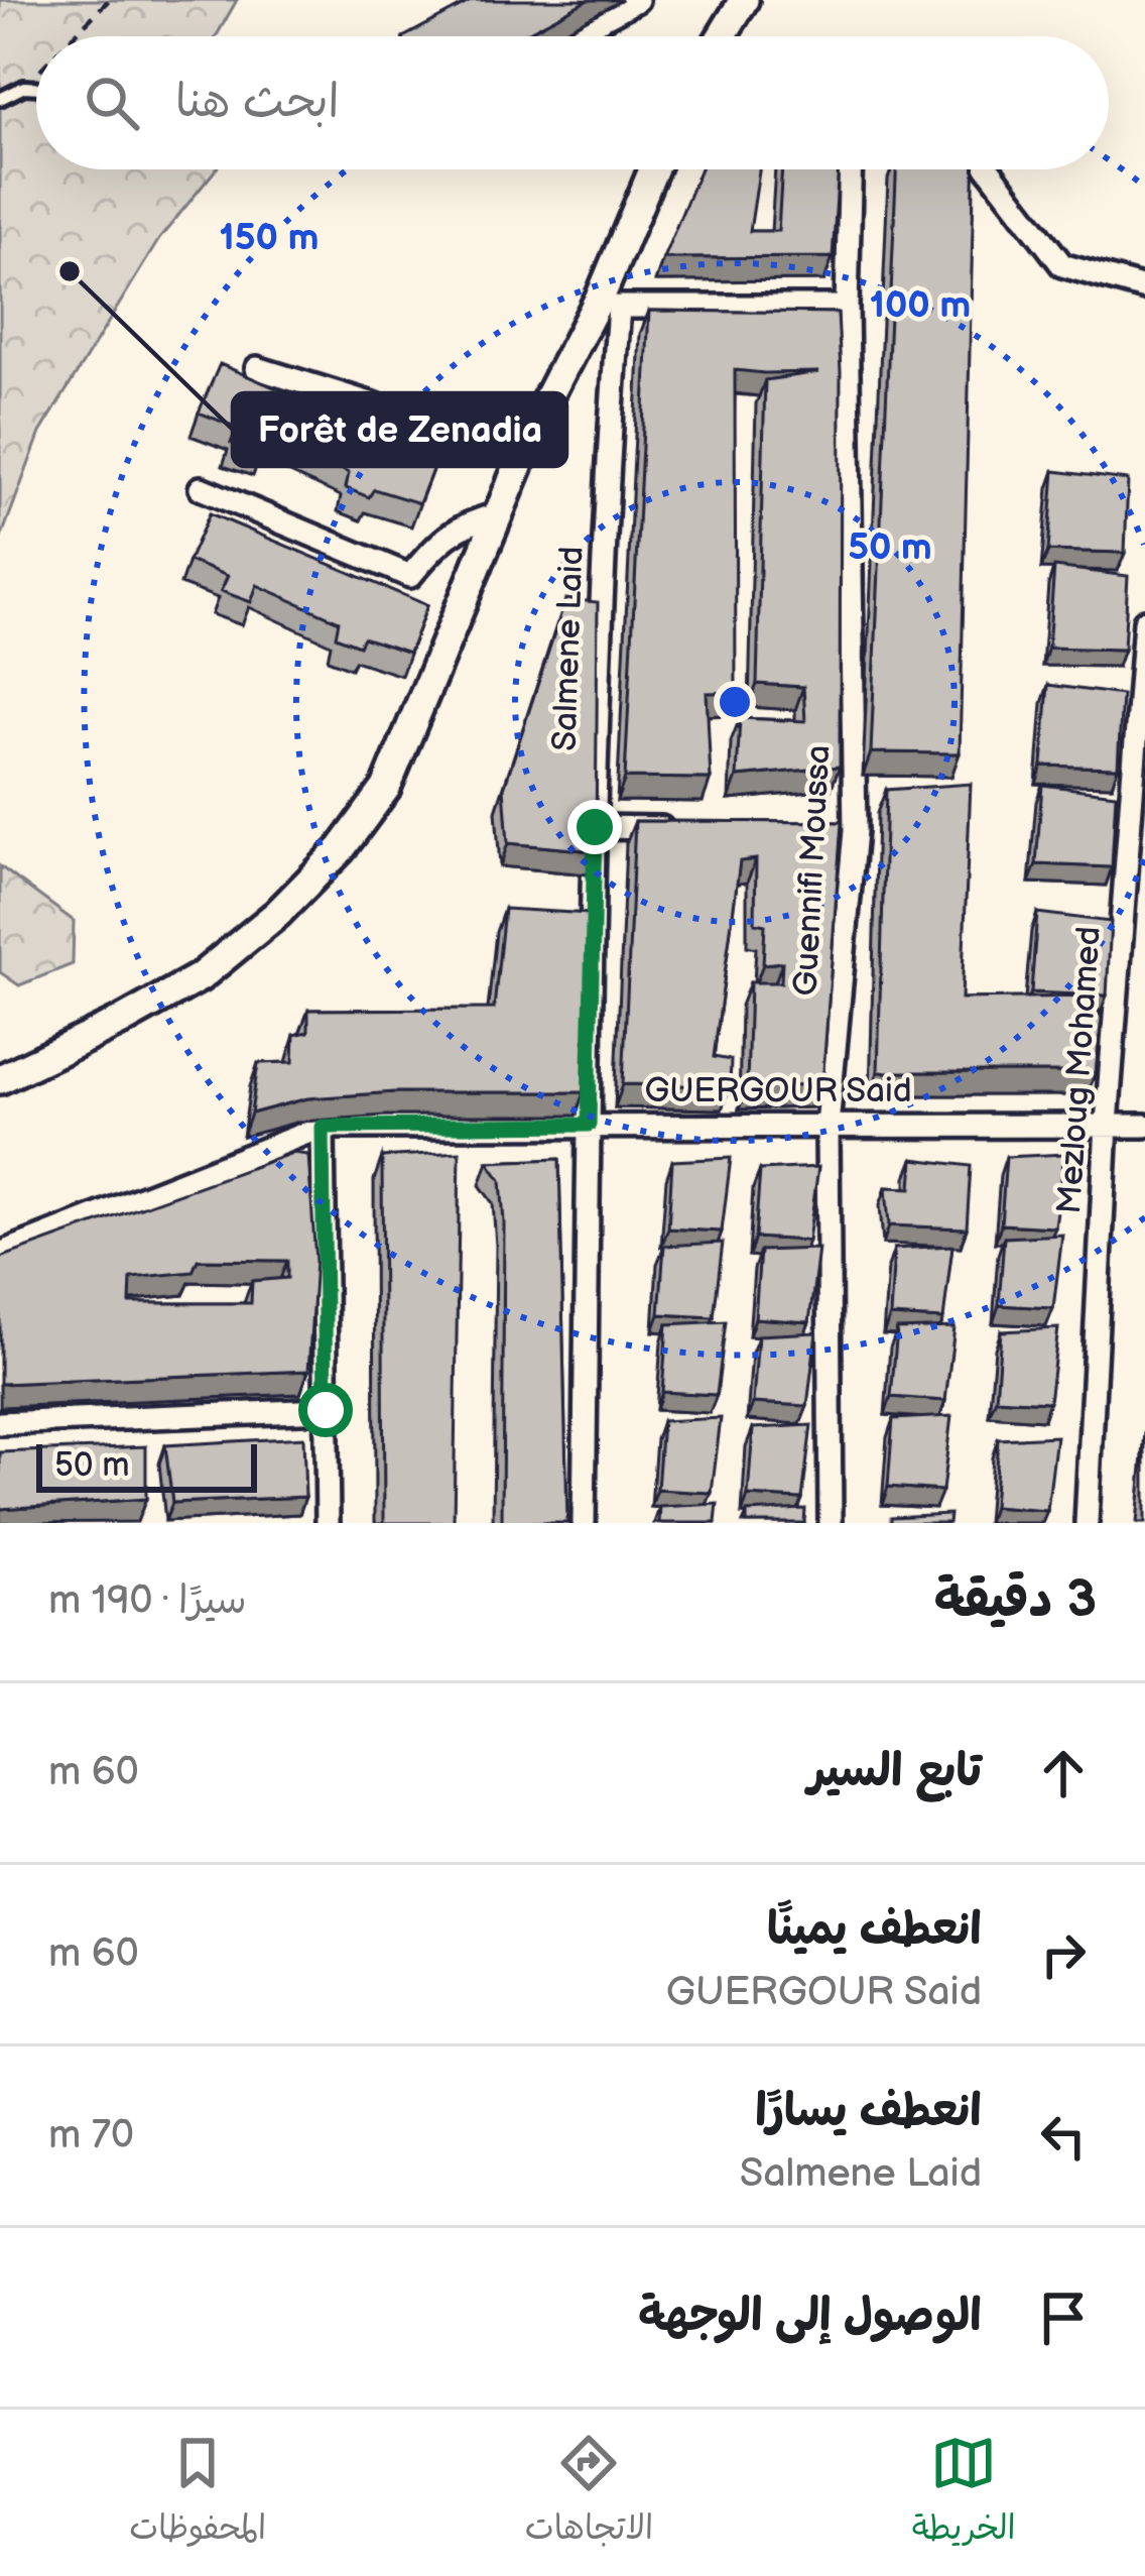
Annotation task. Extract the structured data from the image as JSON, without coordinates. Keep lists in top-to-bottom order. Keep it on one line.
{"streets":{"street":["Salmene Laid","Guennifi Moussa","Mezloug Mohamed","GUERGOUR Said"]},"crossings":[["Salmene Laid","GUERGOUR Said"],["Guennifi Moussa","GUERGOUR Said"],["Mezloug Mohamed","GUERGOUR Said"]],"places":["Forêt de Zenadia"],"scale_bar":"50 m","page":{"search":"ابحث هنا","scale":"50 m","heading":["3 دقيقة","سيرًا · 190 m"],"list":[["تابع السير","60 m"],["انعطف يمينًا","GUERGOUR Said","60 m"],["انعطف يسارًا","Salmene Laid","70 m"],"الوصول إلى الوجهة"],"nav":["الخريطة","الاتجاهات","المحفوظات"]},"rings":["150 m","100 m","50 m"]}
